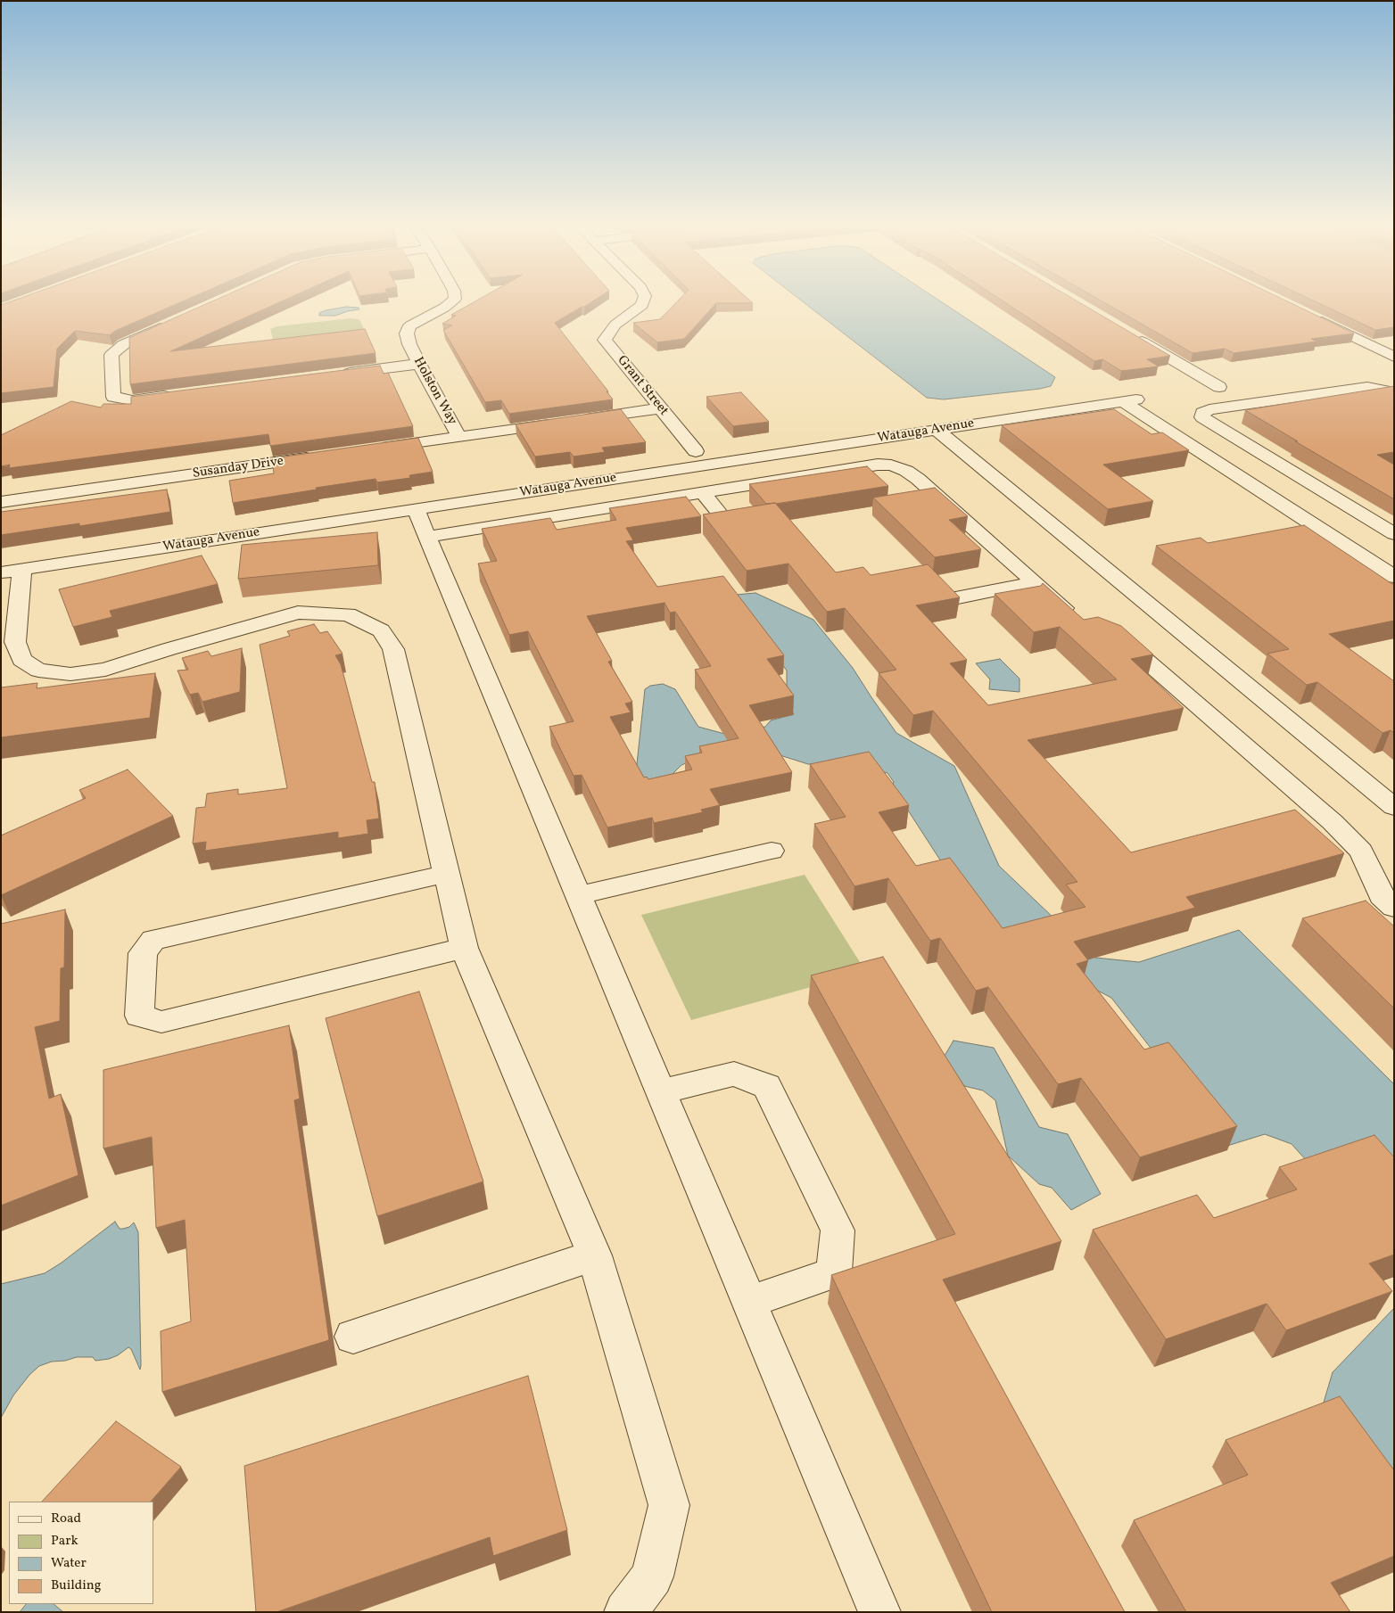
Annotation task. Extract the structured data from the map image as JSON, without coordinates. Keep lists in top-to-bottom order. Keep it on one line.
{"streets":{"street":["Grant Street","Holston Way","Watauga Avenue","Susanday Drive"]},"legend":["Road","Park","Water","Building"]}
